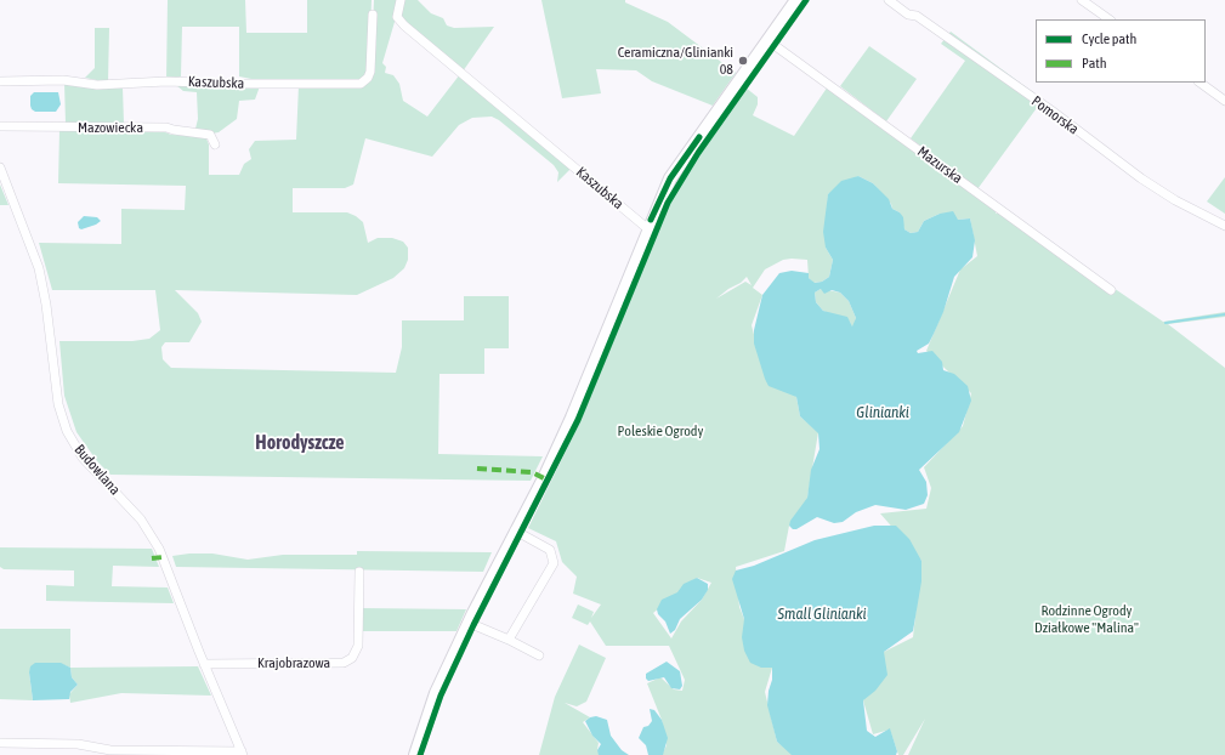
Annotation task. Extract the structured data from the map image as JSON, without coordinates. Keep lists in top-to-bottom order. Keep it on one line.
{"streets":{"street":["Kaszubska","Pomorska","Mazowiecka","Mazurska","Budowlana","Krajobrazowa"]},"crossings":[["Budowlana","Krajobrazowa"]],"districts":["Horodyszcze"],"water":["Glinianki","Small Glinianki"],"parks":["Poleskie Ogrody","Rodzinne Ogrody Działkowe \"Malina\""],"places":["Ceramiczna/Glinianki 08"],"legend":["Cycle path","Path"]}
